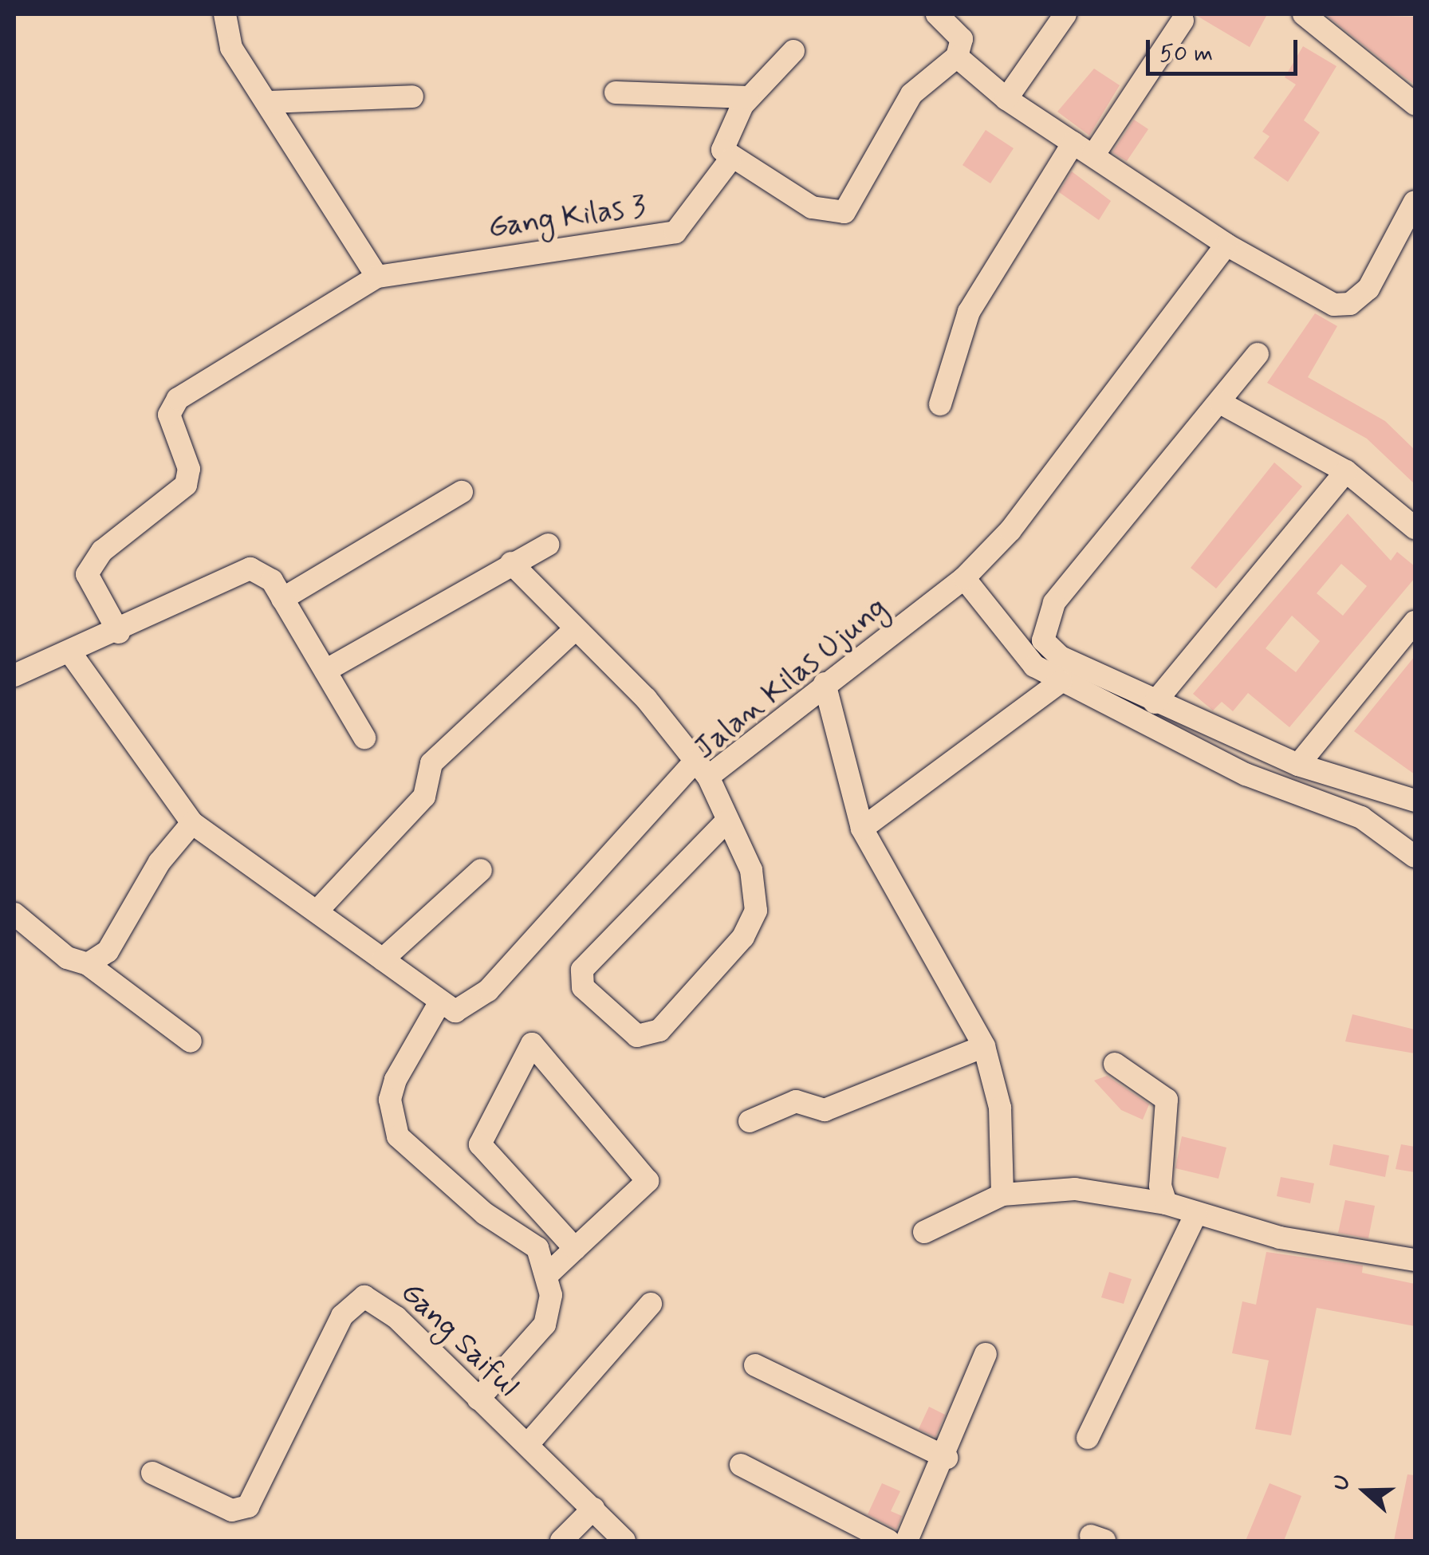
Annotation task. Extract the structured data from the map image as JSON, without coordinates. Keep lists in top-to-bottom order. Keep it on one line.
{"streets":{"street":["Gang Kilas 3","Jalan Kilas Ujung","Gang Saiful"]},"scale_bar":"50 m","north":"left"}
